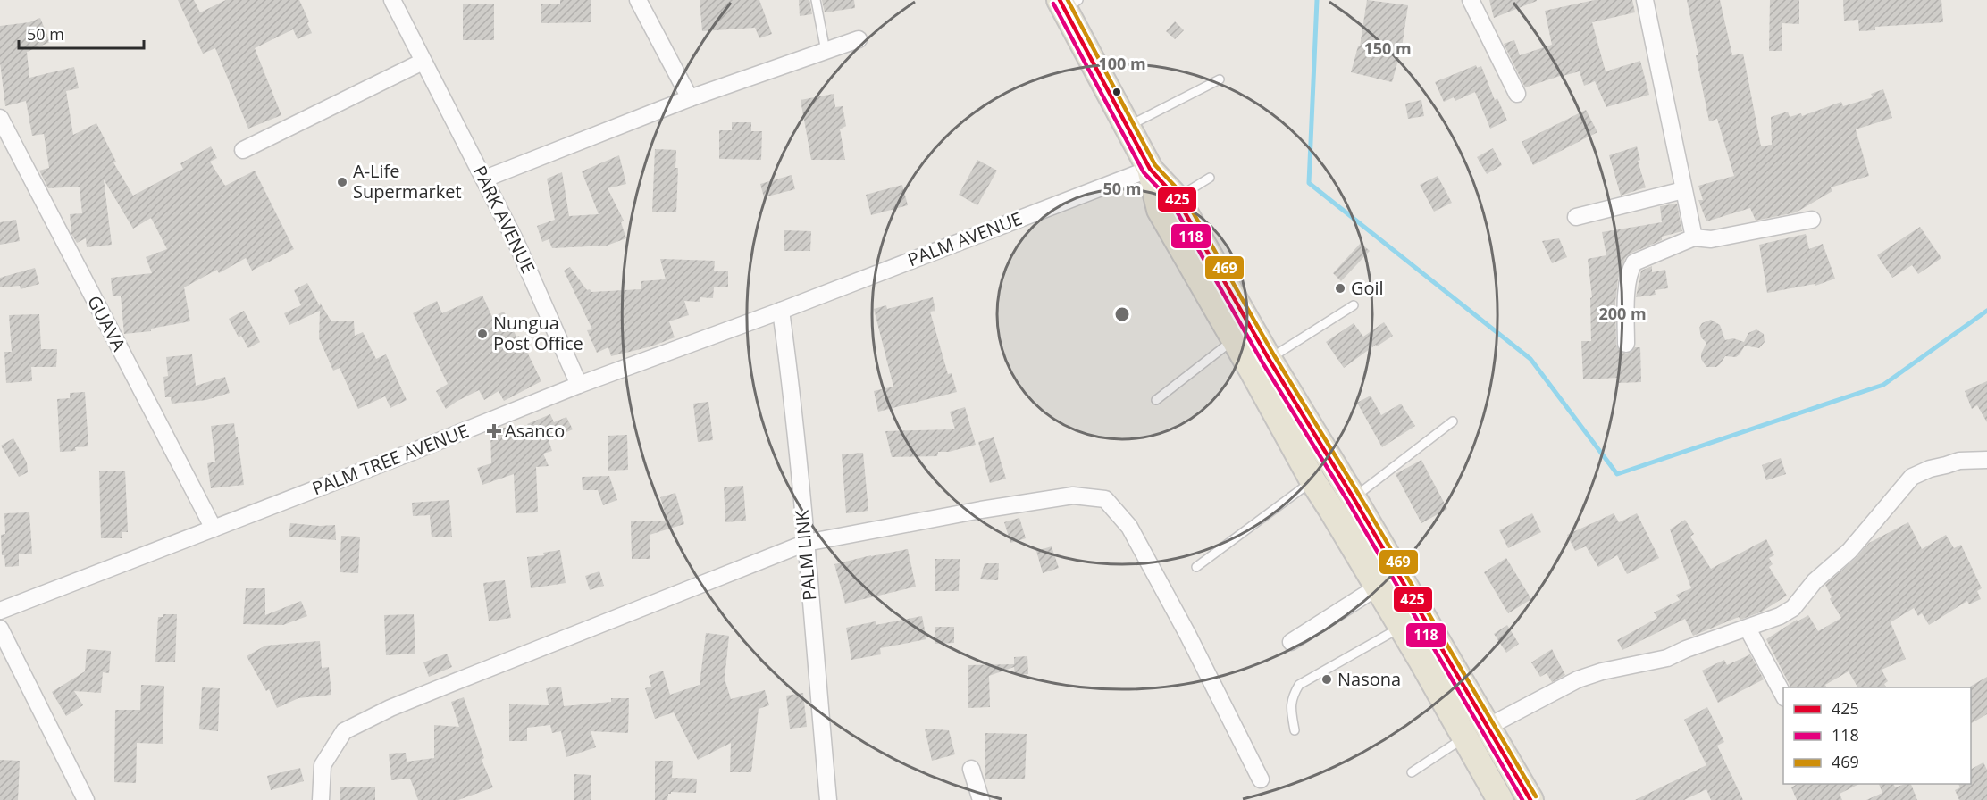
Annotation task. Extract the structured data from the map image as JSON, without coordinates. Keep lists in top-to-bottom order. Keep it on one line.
{"streets":{"street":["PARK AVENUE","PALM AVENUE","GUAVA","PALM TREE AVENUE","PALM LINK"]},"crossings":[["PARK AVENUE","PALM TREE AVENUE"],["PALM AVENUE","PALM TREE AVENUE"],["PALM AVENUE","PALM LINK"],["GUAVA","PALM TREE AVENUE"],["PALM TREE AVENUE","PALM LINK"]],"places":{"other":["A-Life Supermarket","Goil","Nungua Post Office","Nasona"],"health":["Asanco"]},"lines":["transit line 425","transit line 469","transit line 118"],"legend":["425","118","469"],"scale_bar":"50 m","rings":["150 m","100 m","50 m","200 m"]}
